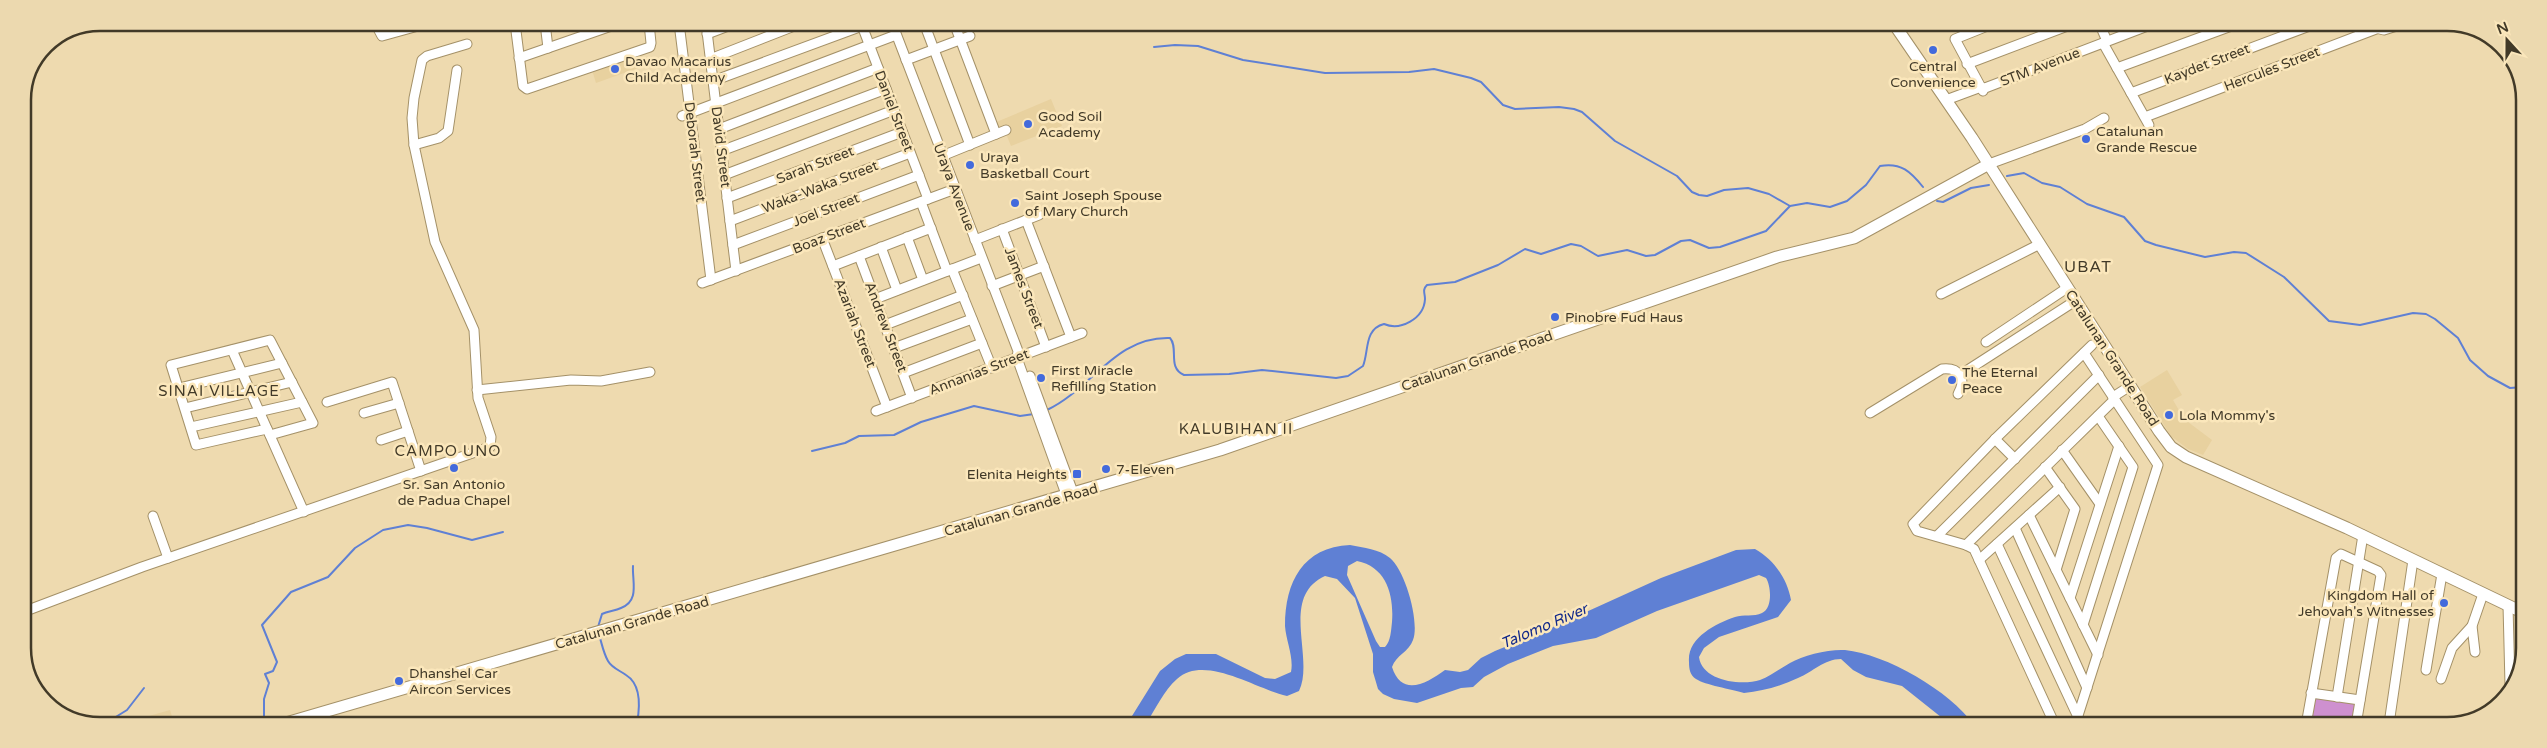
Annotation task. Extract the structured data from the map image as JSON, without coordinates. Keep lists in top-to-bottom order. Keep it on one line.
{"streets":{"main road":["Catalunan Grande Road"],"street":["Kaydet Street","STM Avenue","Hercules Street","Daniel Street","David Street","Deborah Street","Sarah Street","Waka-Waka Street","Uraya Avenue","Joel Street","Boaz Street","James Street","Azariah Street","Andrew Street","Annanias Street"]},"crossings":[["Kaydet Street","Hercules Street"],["Daniel Street","Sarah Street"],["Daniel Street","Waka-Waka Street"],["Daniel Street","Joel Street"],["Daniel Street","Boaz Street"],["Daniel Street","Annanias Street"],["David Street","Sarah Street"],["David Street","Waka-Waka Street"],["David Street","Joel Street"],["David Street","Boaz Street"],["Deborah Street","Boaz Street"],["Uraya Avenue","Boaz Street"],["Uraya Avenue","Catalunan Grande Road"],["Uraya Avenue","Annanias Street"],["Boaz Street","Azariah Street"],["James Street","Annanias Street"],["Azariah Street","Annanias Street"],["Andrew Street","Annanias Street"]],"districts":["UBAT","SINAI VILLAGE","KALUBIHAN II","CAMPO UNO"],"water":["Talomo River"],"places":{"other":["Central Convenience","Davao Macarius Child Academy","Good Soil Academy","Catalunan Grande Rescue","Uraya Basketball Court","Saint Joseph Spouse of Mary Church","Pinobre Fud Haus","First Miracle Refilling Station","The Eternal Peace","Lola Mommy's","Sr. San Antonio de Padua Chapel","7-Eleven","Kingdom Hall of Jehovah's Witnesses","Dhanshel Car Aircon Services"],"transit":["Elenita Heights"]},"north":"top"}
